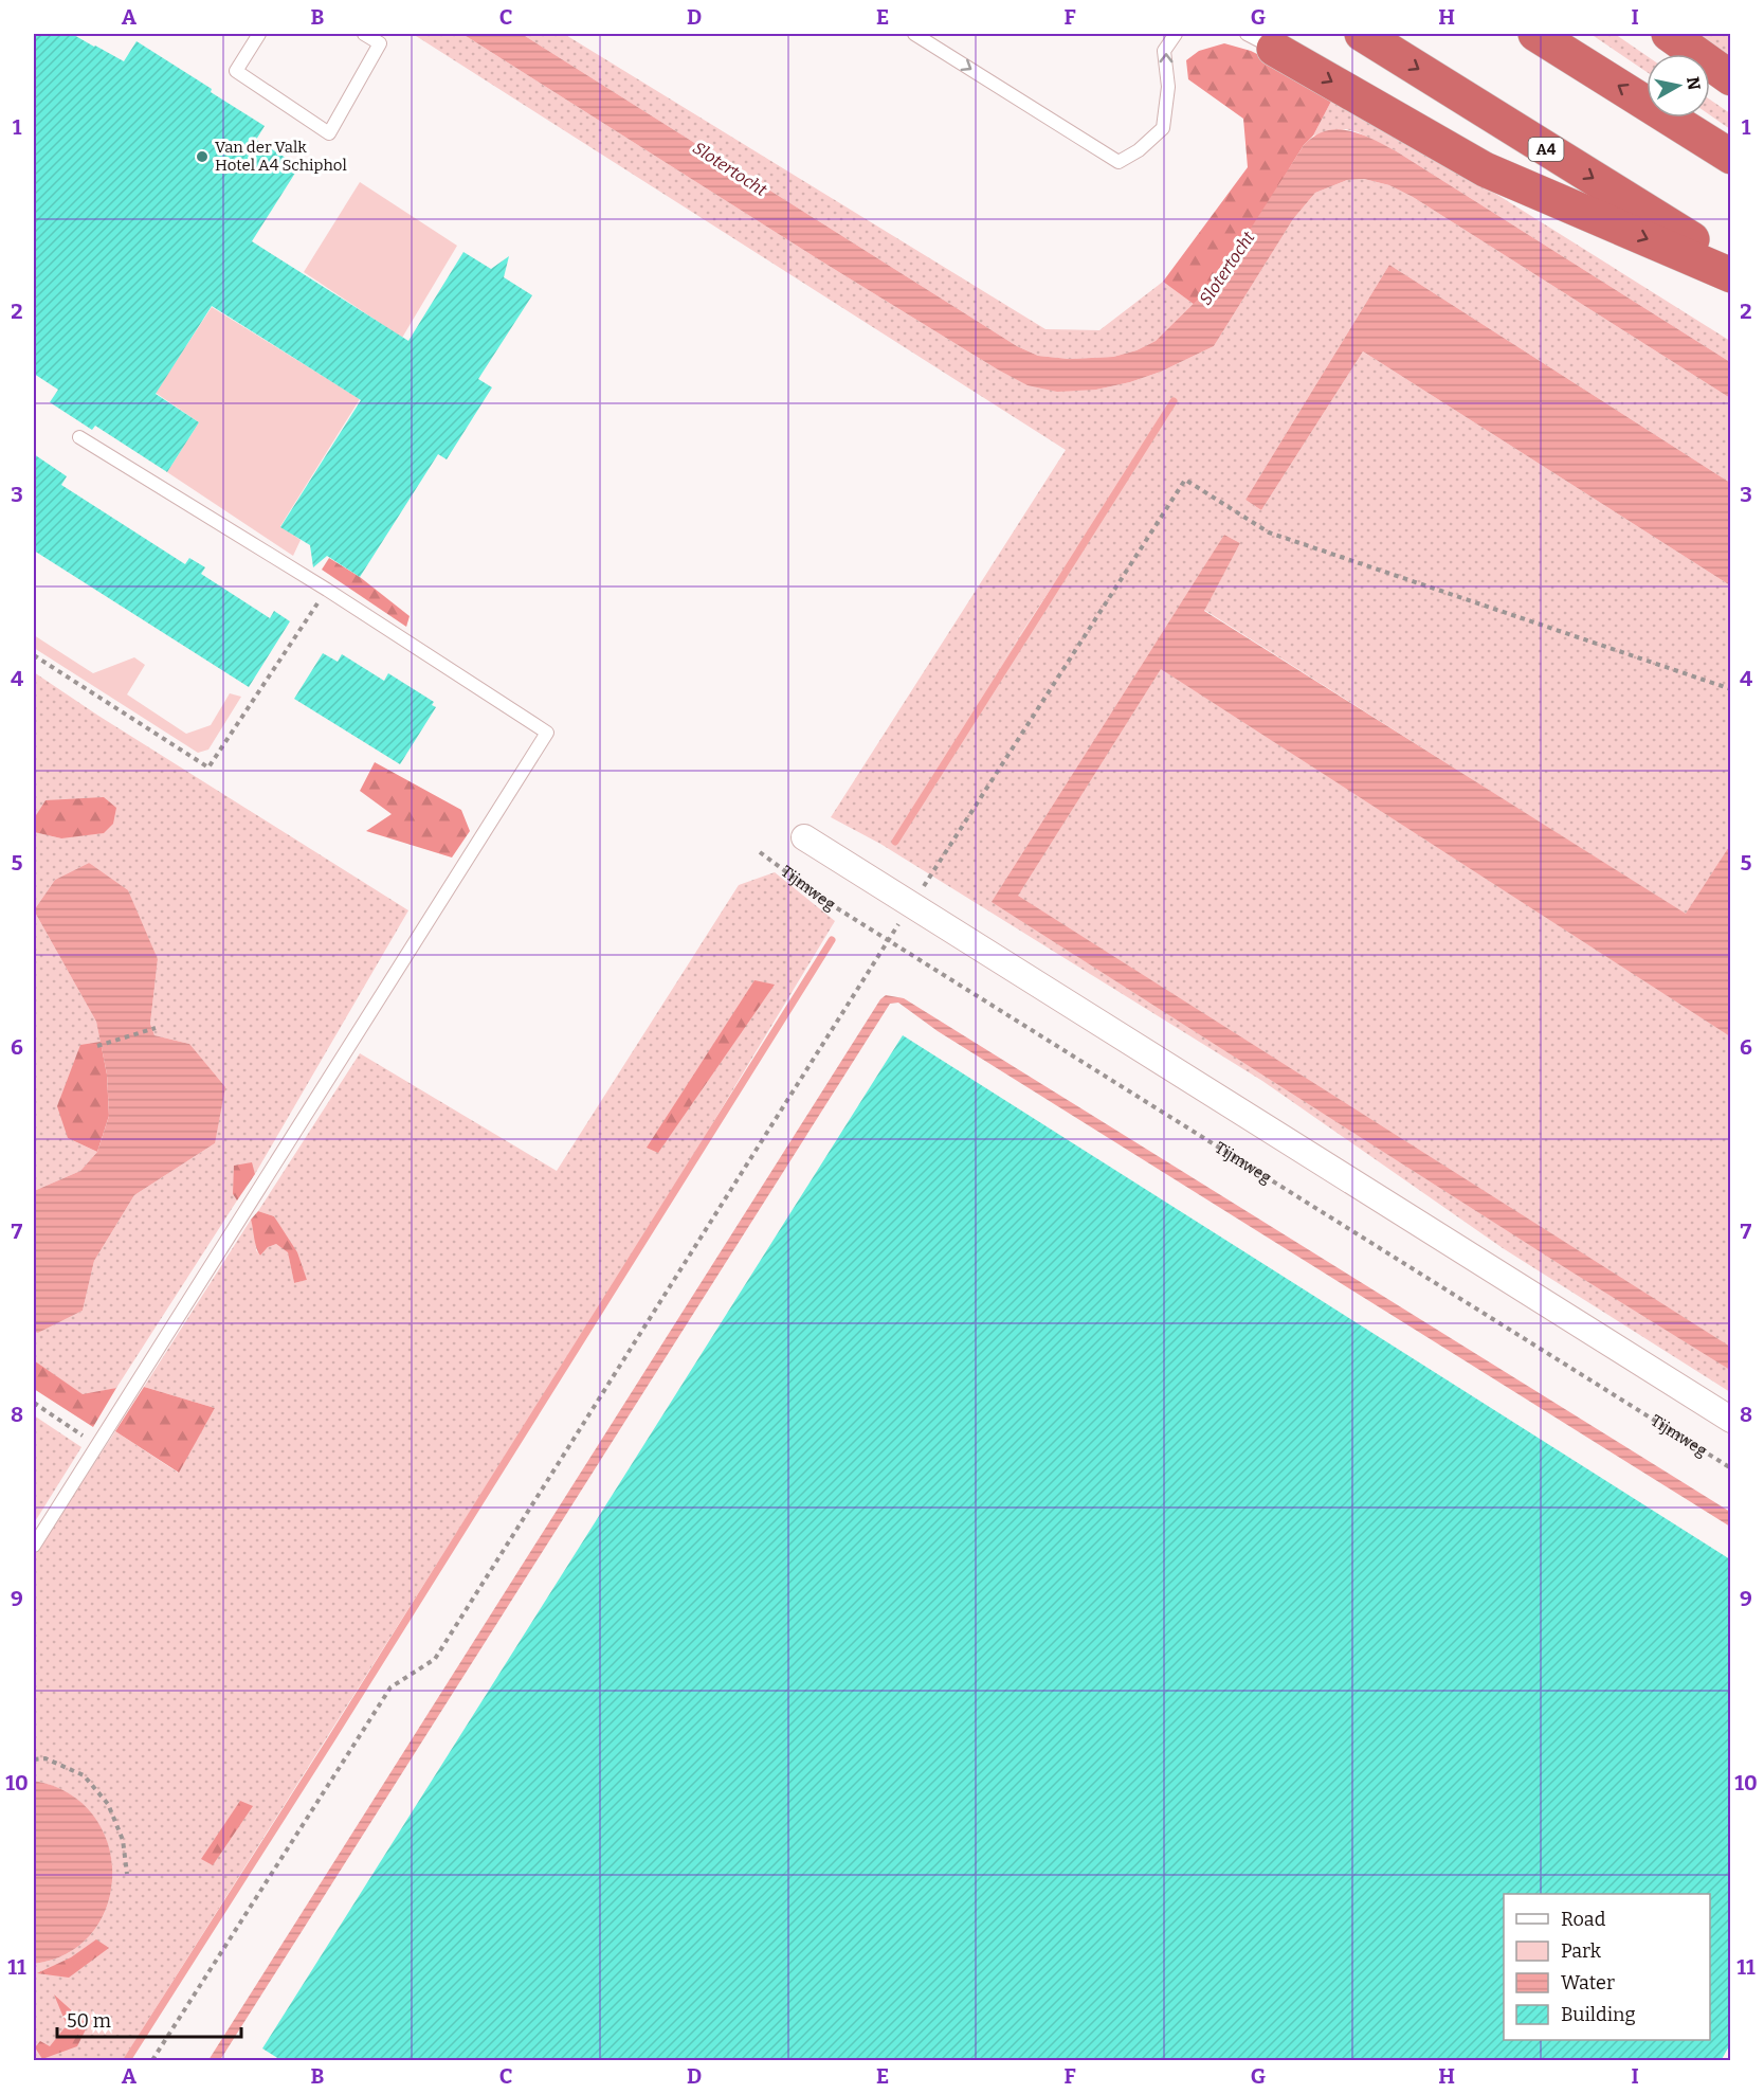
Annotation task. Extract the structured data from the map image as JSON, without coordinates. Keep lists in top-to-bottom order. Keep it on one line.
{"streets":{"highway":["A4"],"path":["Tijmweg"]},"water":["Slotertocht"],"places":["Van der Valk Hotel A4 Schiphol"],"legend":["Road","Park","Water","Building"],"scale_bar":"50 m","north":"right","grid":{"columns":["A","B","C","D","E","F","G","H","I"],"rows":["1","2","3","4","5","6","7","8","9","10","11"]}}
